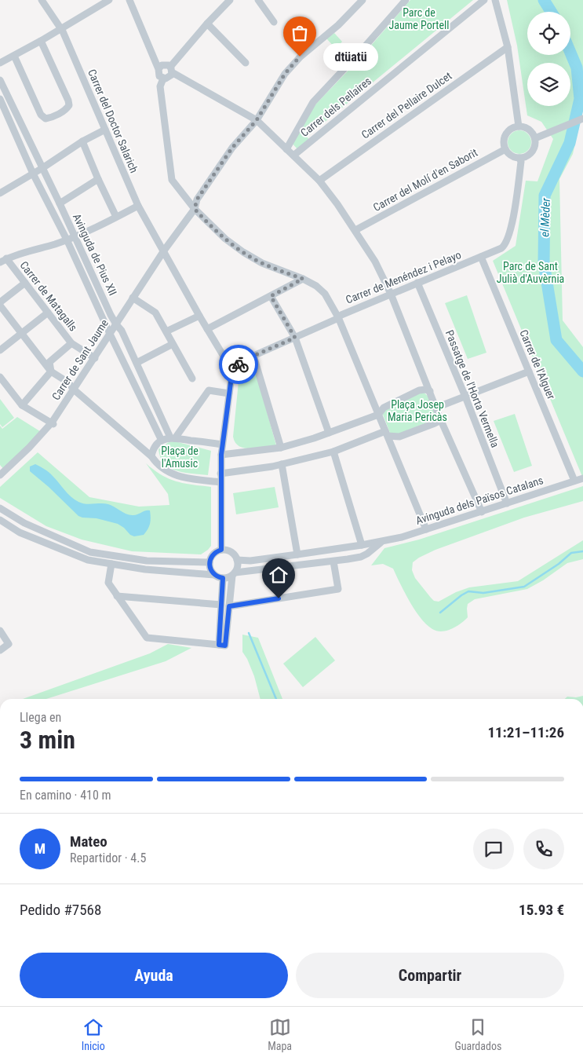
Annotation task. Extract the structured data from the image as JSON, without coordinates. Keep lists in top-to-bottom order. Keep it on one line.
{"streets":{"street":["Carrer del Pellaire Dulcet","Carrer dels Pellaires","Carrer del Doctor Salarich","Carrer del Molí d'en Saborit","Avinguda de Pius XII","Carrer de Menéndez i Pelayo","Carrer de Matagalls","Carrer de Sant Jaume","Carrer de l'Alguer","Passatge de l'Horta Vermella","Avinguda dels Països Catalans"]},"crossings":[["Carrer del Doctor Salarich","Carrer de Menéndez i Pelayo"],["Carrer del Doctor Salarich","Carrer de Sant Jaume"],["Carrer del Molí d'en Saborit","Carrer de Menéndez i Pelayo"],["Avinguda de Pius XII","Carrer de Sant Jaume"],["Carrer de Menéndez i Pelayo","Carrer de l'Alguer"],["Carrer de Menéndez i Pelayo","Passatge de l'Horta Vermella"],["Carrer de Matagalls","Carrer de Sant Jaume"],["Carrer de l'Alguer","Avinguda dels Països Catalans"],["Passatge de l'Horta Vermella","Avinguda dels Països Catalans"]],"water":["el Mèder"],"parks":["Parc de Jaume Portell","Parc de Sant Julià d'Auvèrnia","Plaça Josep Maria Pericàs","Plaça de l'Amusic"],"places":["dtüatü"],"page":{"bubble":"dtüatü","heading":["3 min","Llega en","11:21–11:26"],"panel":["Mateo","Repartidor · 4.5","Pedido #7568","15.93 €"],"bar":"En camino · 410 m","round":"M","buttons":["Ayuda","Compartir"],"tabs":["Inicio","Mapa","Guardados"]}}
